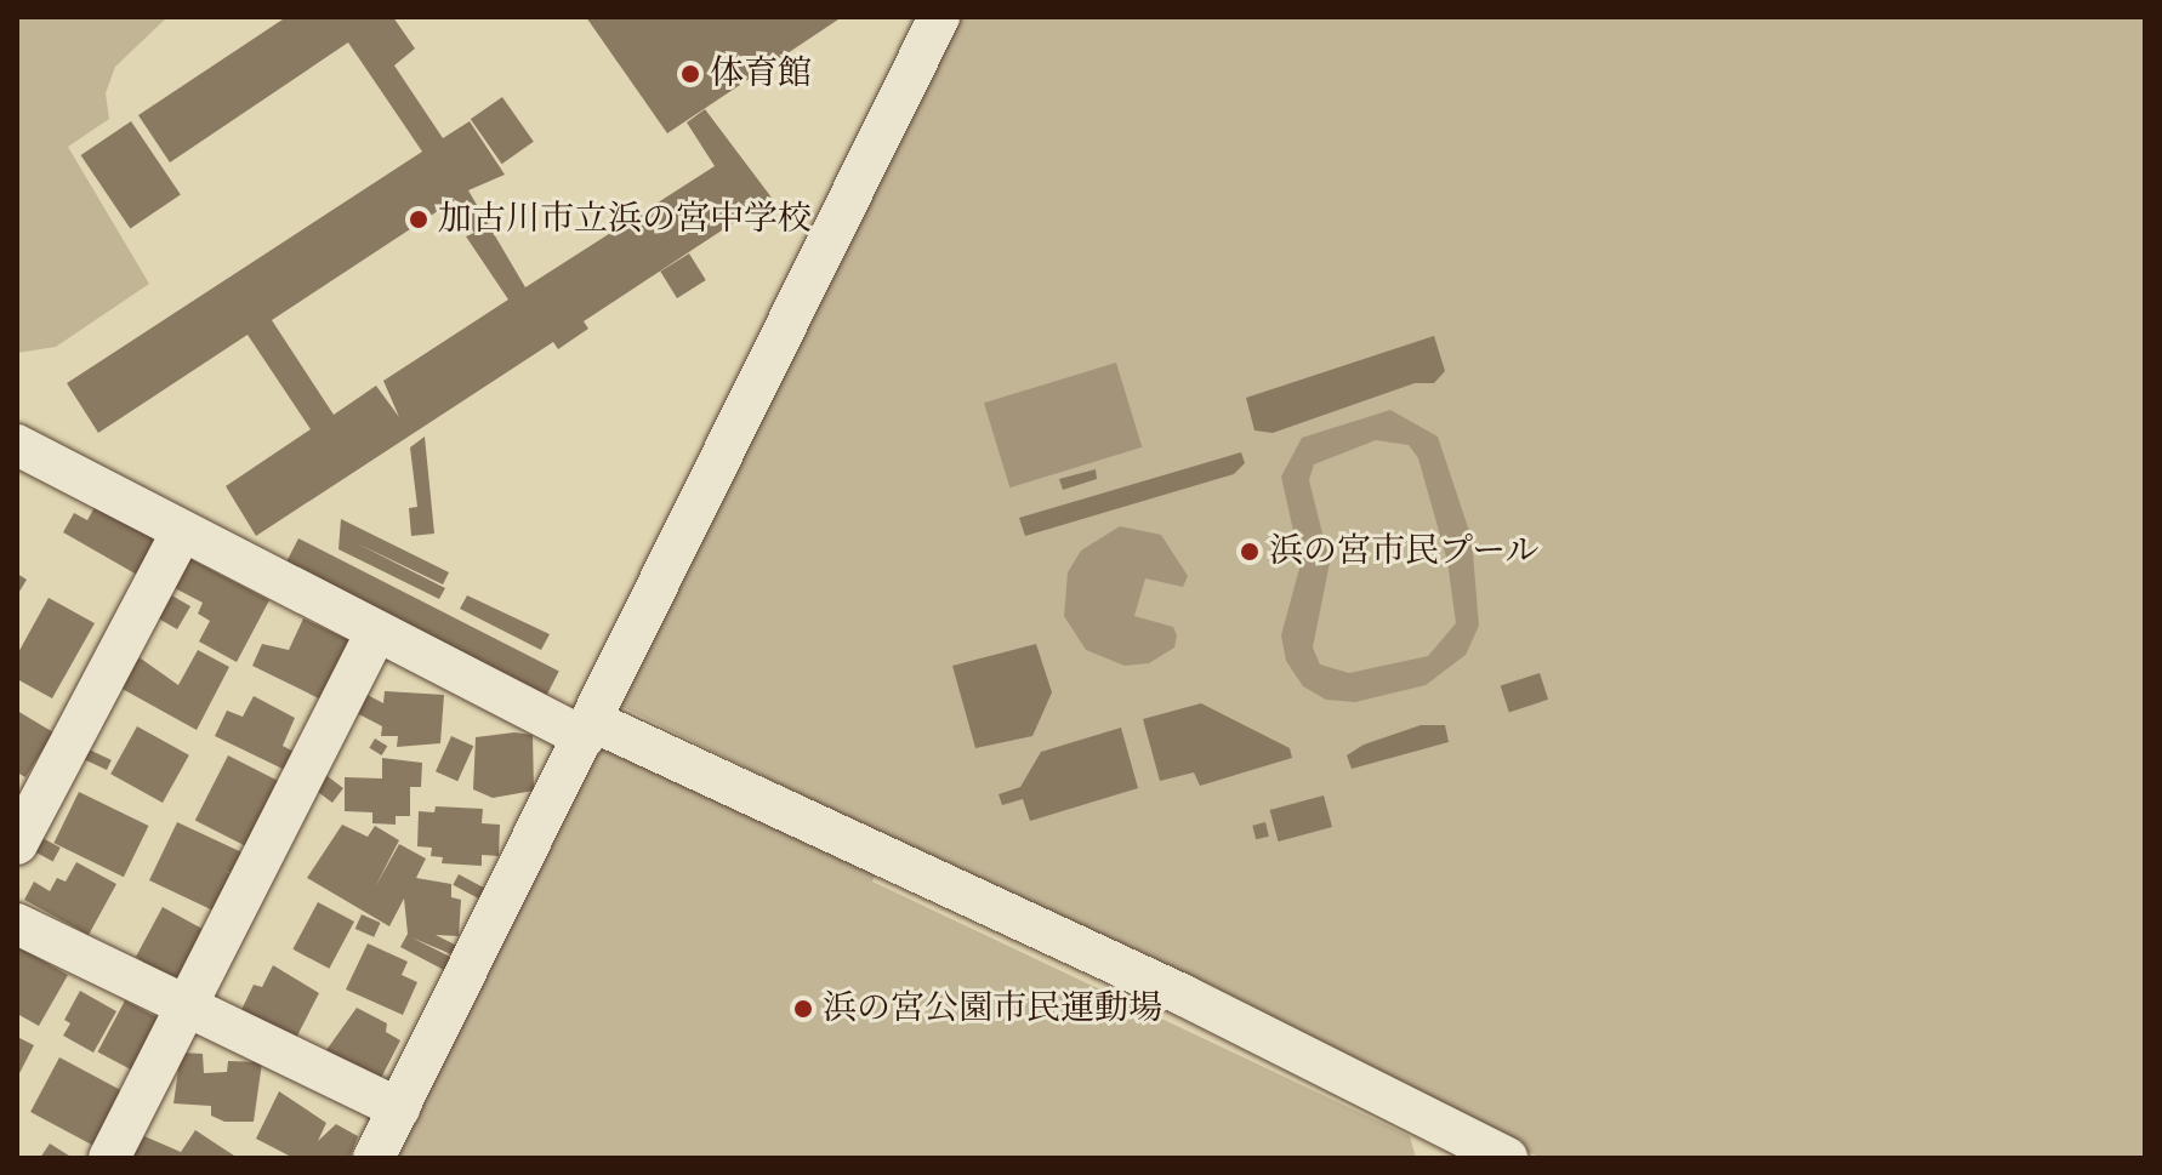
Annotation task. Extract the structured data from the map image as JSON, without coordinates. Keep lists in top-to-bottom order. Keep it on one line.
{"places":["体育館","加古川市立浜の宮中学校","浜の宮市民プール","浜の宮公園市民運動場"]}
